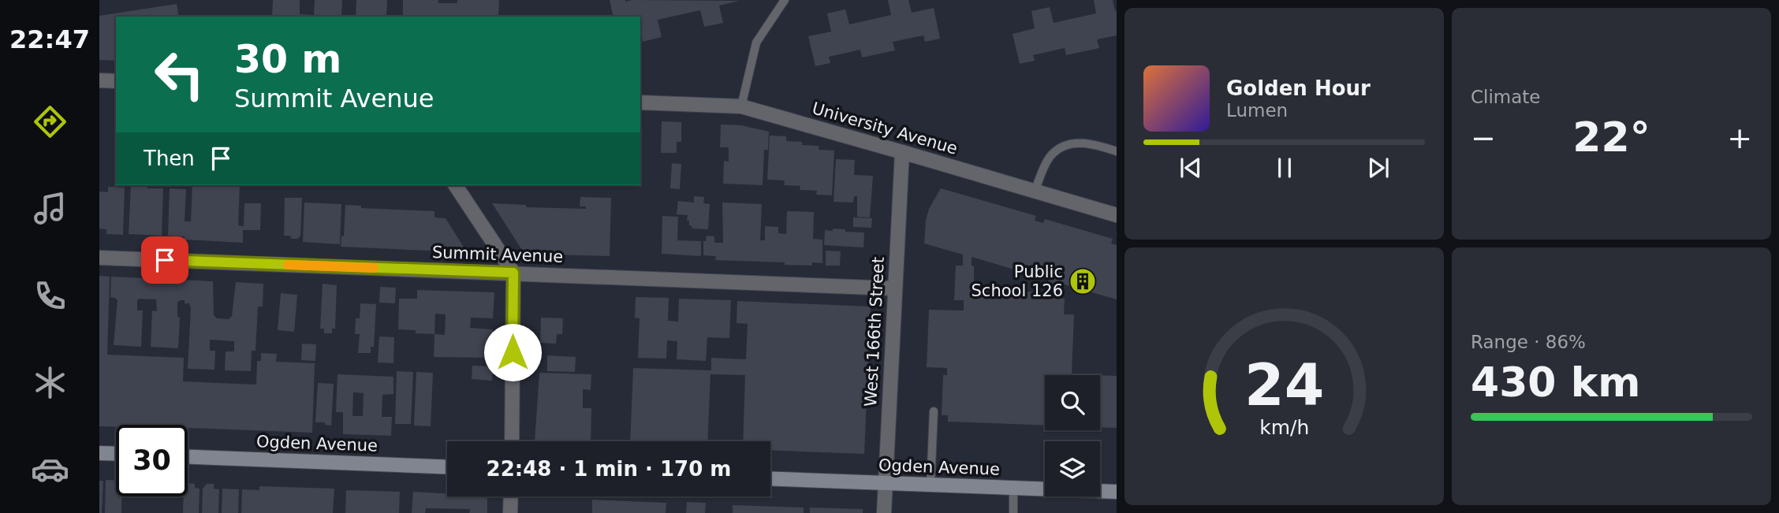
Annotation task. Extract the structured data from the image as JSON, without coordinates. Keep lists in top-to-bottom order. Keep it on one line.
{"streets":{"street":["University Avenue","Summit Avenue","West 166th Street","Ogden Avenue"]},"crossings":[["University Avenue","West 166th Street"],["Summit Avenue","West 166th Street"],["West 166th Street","Ogden Avenue"]],"places":{"building":["Public School 126"]},"page":{"tabs":"22:47","tile":["Climate",["Range · 86%","430 km"]],"turn":["30 m","Summit Avenue"],"song":["Golden Hour","Lumen"],"heat":["−","22°","+"],"then":"Then","limit":"30","trip":"22:48 · 1 min · 170 m","gauge":["24","km/h"]}}
